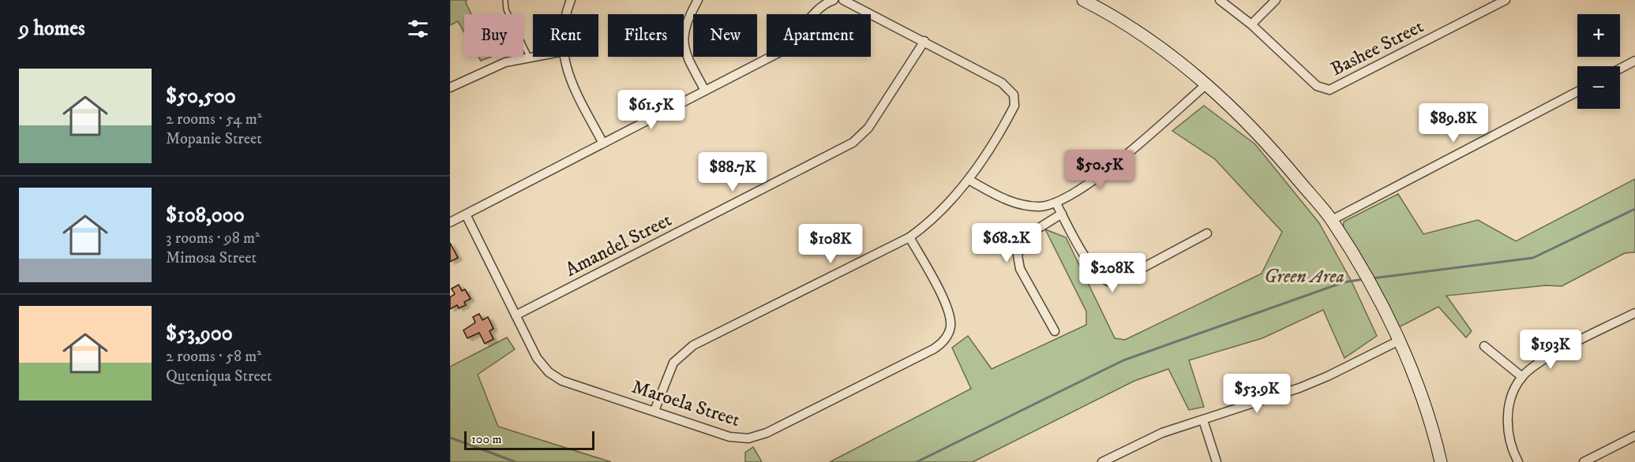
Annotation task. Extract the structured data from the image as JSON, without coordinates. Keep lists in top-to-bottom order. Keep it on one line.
{"streets":{"street":["Bashee Street","Amandel Street","Maroela Street"]},"crossings":[["Amandel Street","Maroela Street"]],"parks":["Green Area"],"scale_bar":"100 m","page":{"heading":"9 homes","map_buttons":["+","−"],"chip":["Buy","Rent","Filters","New","Apartment"],"list":[{"name":"$50,500","note":"2 rooms · 54 m² · Mopanie Street"},{"name":"$108,000","note":"3 rooms · 98 m² · Mimosa Street"},{"name":"$53,900","note":"2 rooms · 58 m² · Quteniqua Street"}],"price":["$61.5K","$89.8K","$50.5K","$88.7K","$68.2K","$108K","$208K","$193K","$53.9K"],"scale":"100 m"}}
